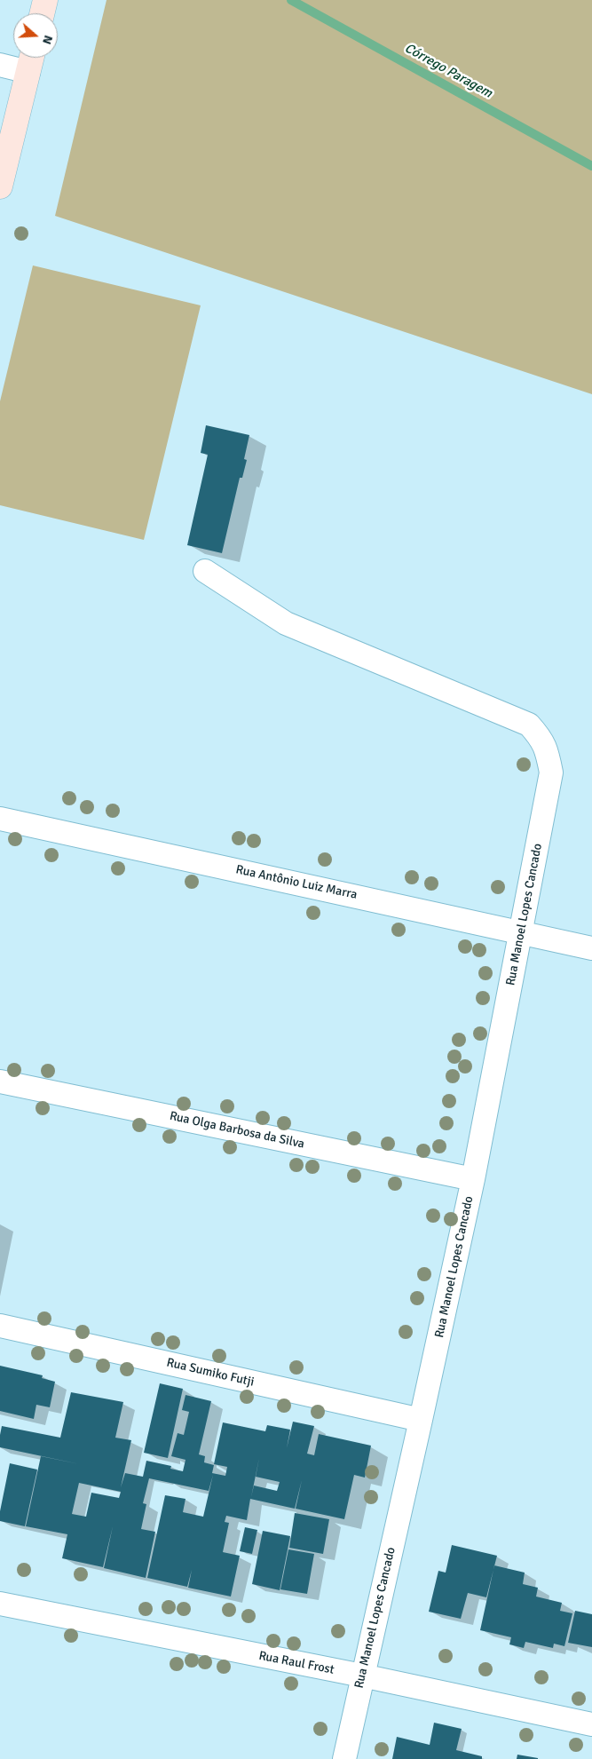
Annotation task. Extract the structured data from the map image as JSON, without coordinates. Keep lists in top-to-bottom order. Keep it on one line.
{"streets":{"street":["Rua Antônio Luiz Marra","Rua Manoel Lopes Cancado","Rua Olga Barbosa da Silva","Rua Sumiko Futji","Rua Raul Frost"]},"crossings":[["Rua Antônio Luiz Marra","Rua Manoel Lopes Cancado"],["Rua Manoel Lopes Cancado","Rua Olga Barbosa da Silva"],["Rua Manoel Lopes Cancado","Rua Sumiko Futji"],["Rua Manoel Lopes Cancado","Rua Raul Frost"]],"water":["Córrego Paragem"],"north":"right"}
